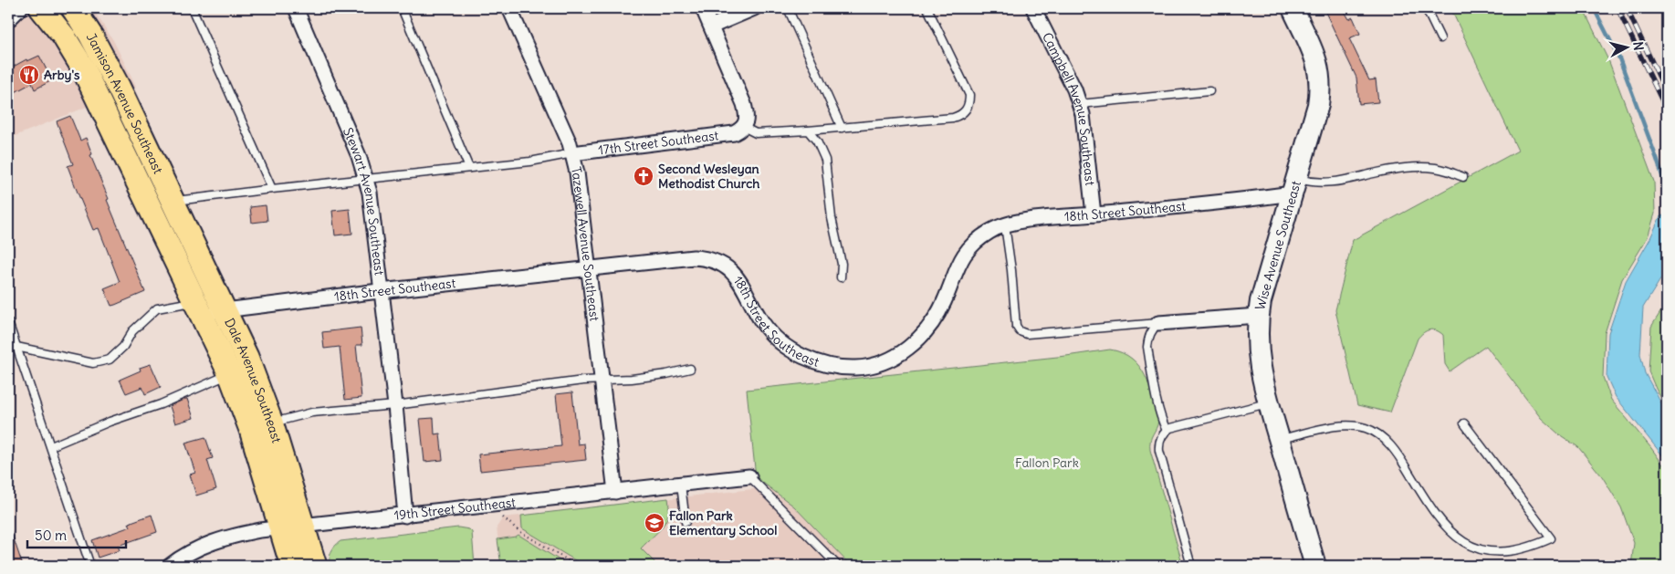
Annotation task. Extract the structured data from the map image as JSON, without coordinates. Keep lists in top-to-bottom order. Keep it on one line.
{"streets":{"main road":["Jamison Avenue Southeast","Dale Avenue Southeast"],"street":["Campbell Avenue Southeast","17th Street Southeast","Stewart Avenue Southeast","18th Street Southeast","Tazewell Avenue Southeast","Wise Avenue Southeast","19th Street Southeast"]},"crossings":[["Jamison Avenue Southeast","Dale Avenue Southeast"],["Campbell Avenue Southeast","18th Street Southeast"],["17th Street Southeast","Tazewell Avenue Southeast"],["Stewart Avenue Southeast","18th Street Southeast"],["Stewart Avenue Southeast","19th Street Southeast"],["18th Street Southeast","Tazewell Avenue Southeast"],["18th Street Southeast","Wise Avenue Southeast"],["18th Street Southeast","Dale Avenue Southeast"],["Tazewell Avenue Southeast","19th Street Southeast"],["Dale Avenue Southeast","19th Street Southeast"]],"parks":["Fallon Park"],"places":{"restaurant":["Arby's"],"church":["Second Wesleyan Methodist Church"],"school or university":["Fallon Park Elementary School"]},"scale_bar":"50 m","north":"right"}
